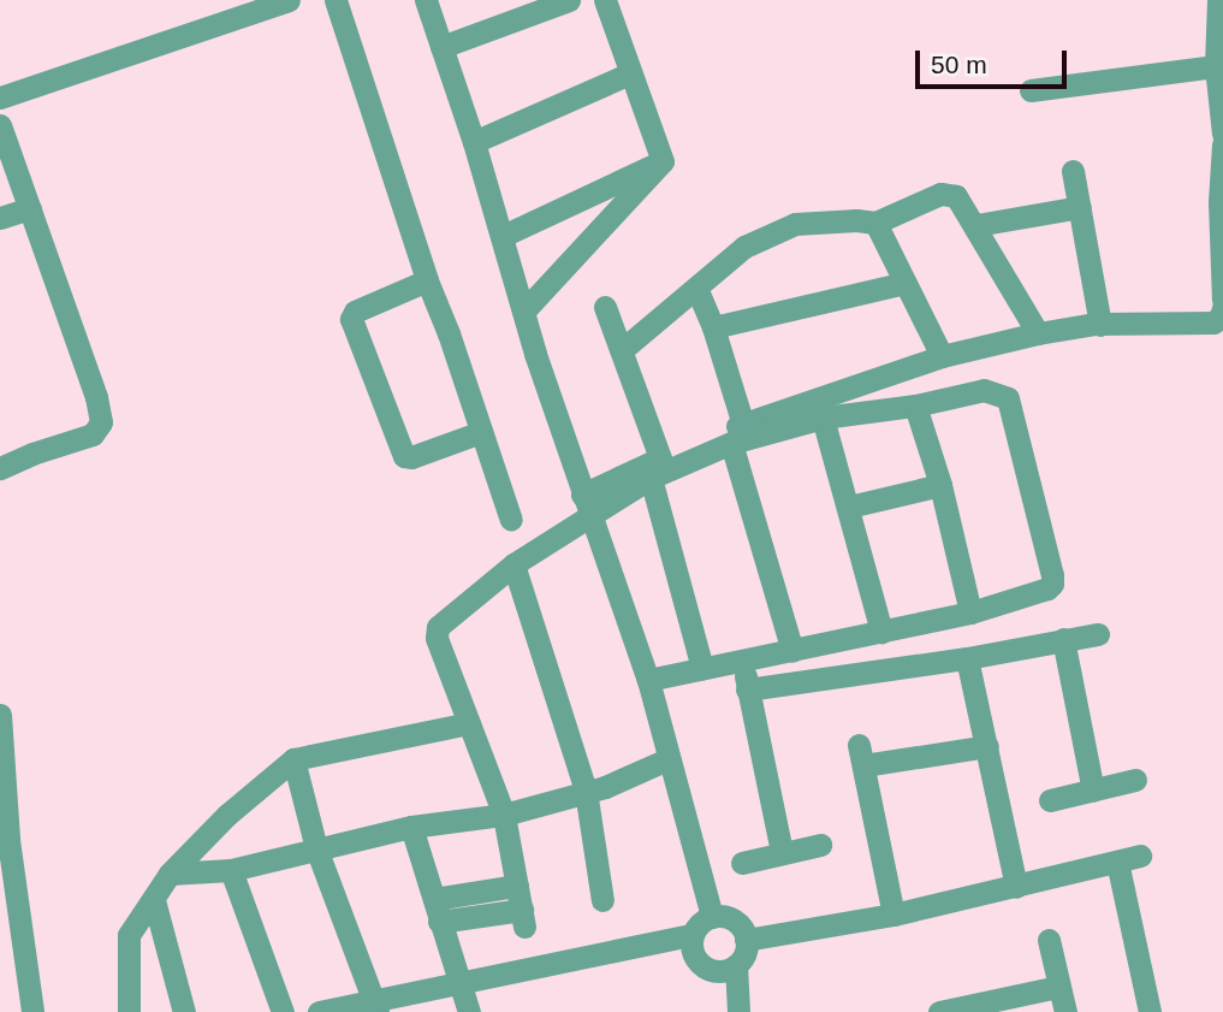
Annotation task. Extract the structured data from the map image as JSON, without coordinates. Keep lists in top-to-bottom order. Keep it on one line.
{"scale_bar":"50 m"}
